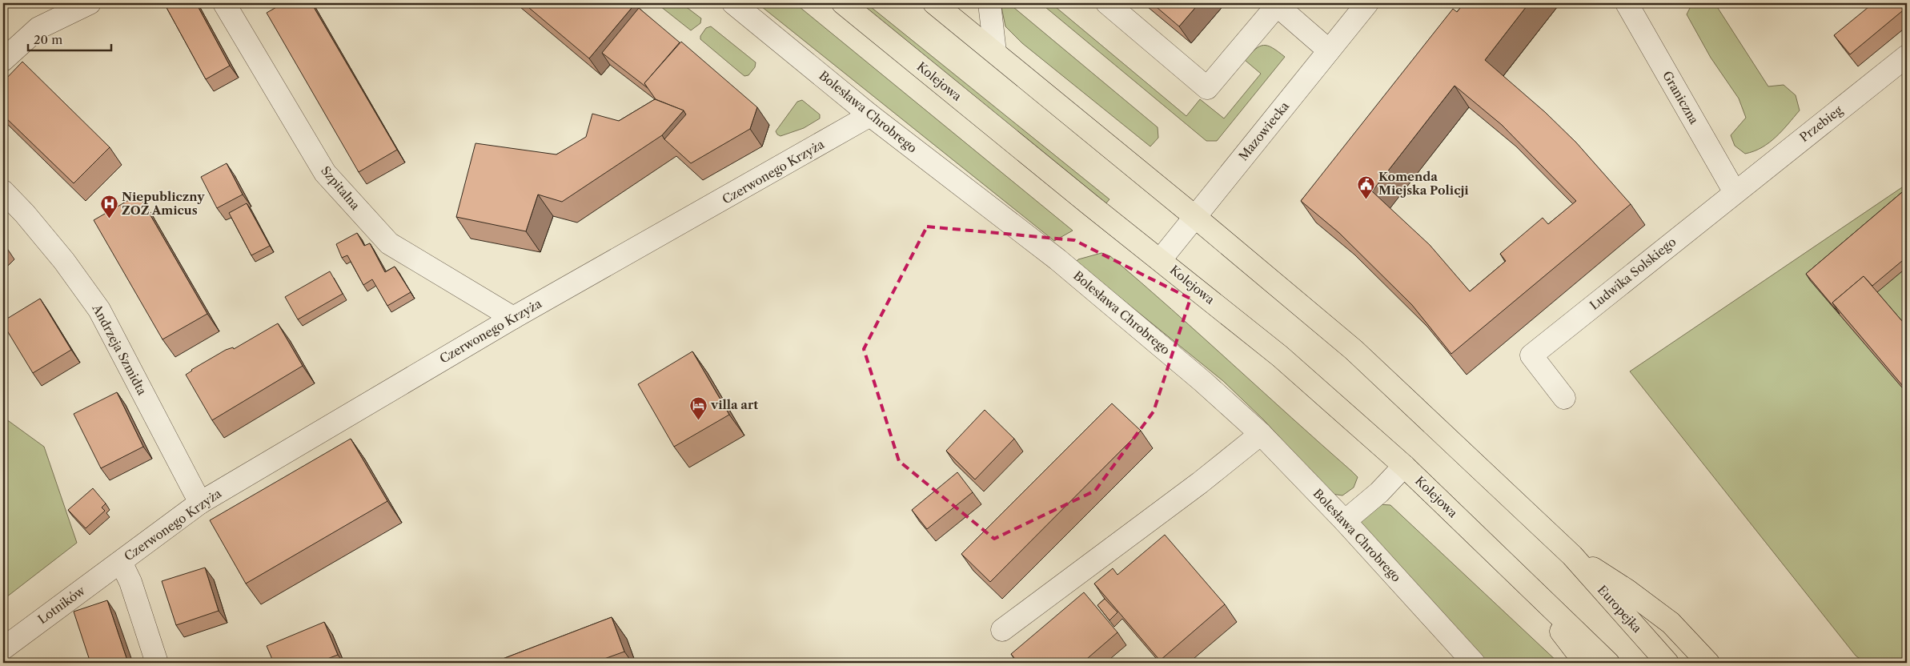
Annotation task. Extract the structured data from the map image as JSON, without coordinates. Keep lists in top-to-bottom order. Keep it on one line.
{"streets":{"main road":["Kolejowa","Europejka"],"street":["Graniczna","Bolesława Chrobrego","Przebieg","Mazowiecka","Czerwonego Krzyża","Szpitalna","Ludwika Solskiego","Andrzeja Szmidta","Lotników"]},"crossings":[["Kolejowa","Mazowiecka"],["Graniczna","Przebieg"],["Graniczna","Ludwika Solskiego"],["Bolesława Chrobrego","Czerwonego Krzyża"],["Przebieg","Ludwika Solskiego"],["Czerwonego Krzyża","Szpitalna"],["Czerwonego Krzyża","Andrzeja Szmidta"],["Czerwonego Krzyża","Lotników"]],"places":{"public building":["Komenda Miejska Policji"],"hospital":["Niepubliczny ZOZ Amicus"],"hotel":["villa art"]},"scale_bar":"20 m"}
